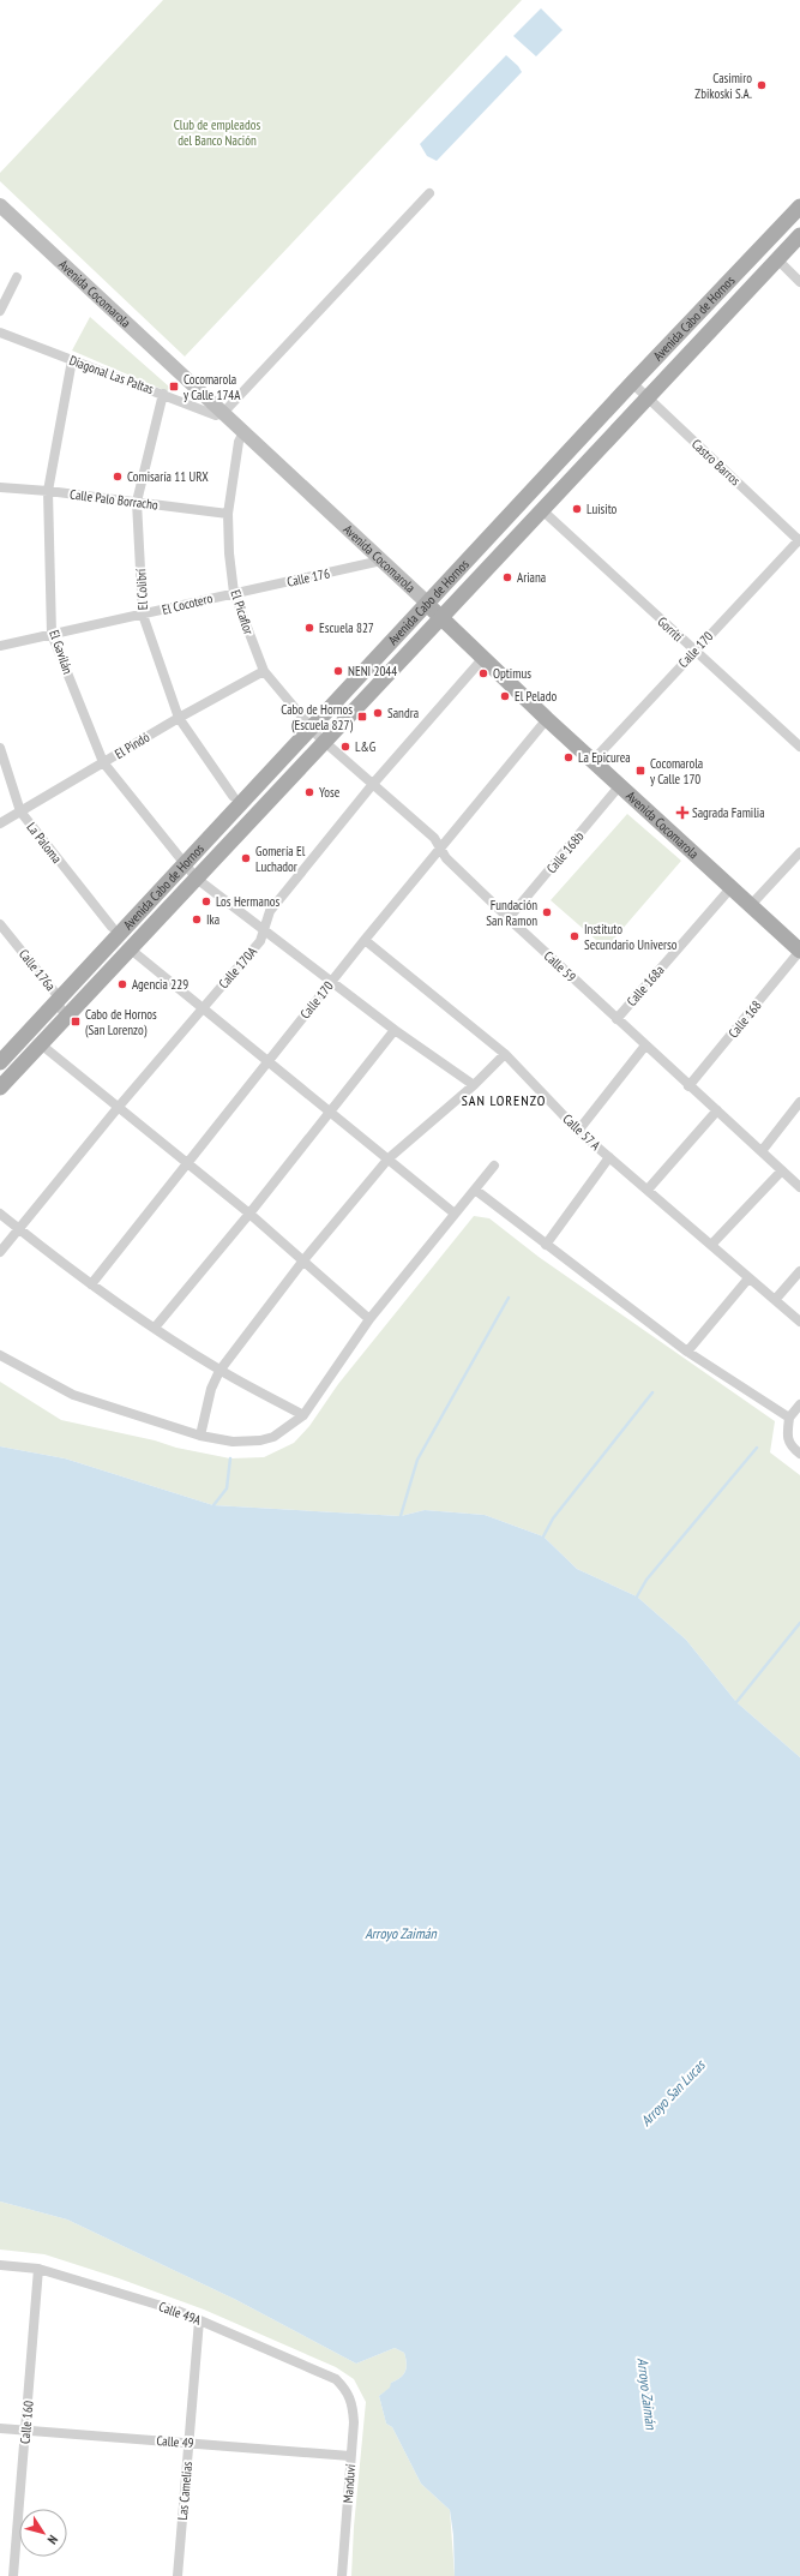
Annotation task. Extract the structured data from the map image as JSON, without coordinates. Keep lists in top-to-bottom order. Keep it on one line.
{"streets":{"main road":["Avenida Cocomarola","Avenida Cabo de Hornos"],"street":["Diagonal Las Paltas","Castro Barros","Calle Palo Borracho","Calle 176","El Colibrí","El Cocotero","El Picaflor","Gorriti","Calle 170","El Gavilán","El Pindó","La Paloma","Calle 168b","Calle 59","Calle 170A","Calle 176a","Calle 168a","Calle 168","Calle 57 A","Calle 49A","Calle 160","Calle 49","Manduví","Las Camelias"]},"crossings":[["Avenida Cocomarola","Avenida Cabo de Hornos"],["Avenida Cocomarola","Diagonal Las Paltas"],["Avenida Cocomarola","Calle 176"],["Avenida Cocomarola","El Picaflor"],["Avenida Cocomarola","Calle 170"],["Avenida Cocomarola","Calle 168b"],["Avenida Cocomarola","Calle 170A"],["Avenida Cocomarola","Calle 168a"],["Avenida Cocomarola","Calle 168"],["Avenida Cabo de Hornos","Castro Barros"],["Avenida Cabo de Hornos","El Picaflor"],["Avenida Cabo de Hornos","Gorriti"],["Avenida Cabo de Hornos","El Gavilán"],["Avenida Cabo de Hornos","Calle 59"],["Avenida Cabo de Hornos","Calle 176a"],["Diagonal Las Paltas","El Colibrí"],["Diagonal Las Paltas","El Gavilán"],["Castro Barros","Calle 170"],["Calle Palo Borracho","El Colibrí"],["Calle Palo Borracho","El Picaflor"],["Calle Palo Borracho","El Gavilán"],["Calle 176","El Cocotero"],["Calle 176","El Picaflor"],["El Colibrí","El Cocotero"],["El Colibrí","El Pindó"],["El Cocotero","El Picaflor"],["El Cocotero","El Gavilán"],["El Picaflor","El Pindó"],["El Picaflor","Calle 59"],["Gorriti","Calle 170"],["Calle 170","El Gavilán"],["Calle 170","Calle 59"],["Calle 170","Calle 57 A"],["El Gavilán","El Pindó"],["El Gavilán","Calle 170A"],["El Pindó","La Paloma"],["Calle 168b","Calle 59"],["Calle 59","Calle 170A"],["Calle 59","Calle 168a"],["Calle 59","Calle 168"],["Calle 49A","Calle 160"],["Calle 49A","Manduví"],["Calle 49A","Las Camelias"],["Calle 160","Calle 49"],["Calle 49","Manduví"],["Calle 49","Las Camelias"]],"districts":["SAN LORENZO"],"water":["Arroyo Zaimán","Arroyo San Lucas"],"parks":["Club de empleados del Banco Nación"],"places":{"other":["Casimiro Zbikoski S.A.","Comisaría 11 URX","Luisito","Ariana","Escuela 827","NENI 2044","Optimus","El Pelado","Sandra","L&G","La Epicurea","Yose","Gomería El Luchador","Los Hermanos","Fundación San Ramon","Ika","Instituto Secundario Universo","Agencia 229"],"transit":["Cocomarola y Calle 174A","Cabo de Hornos (Escuela 827)","Cocomarola y Calle 170","Cabo de Hornos (San Lorenzo)"],"health":["Sagrada Familia"]},"north":"bottom right"}
